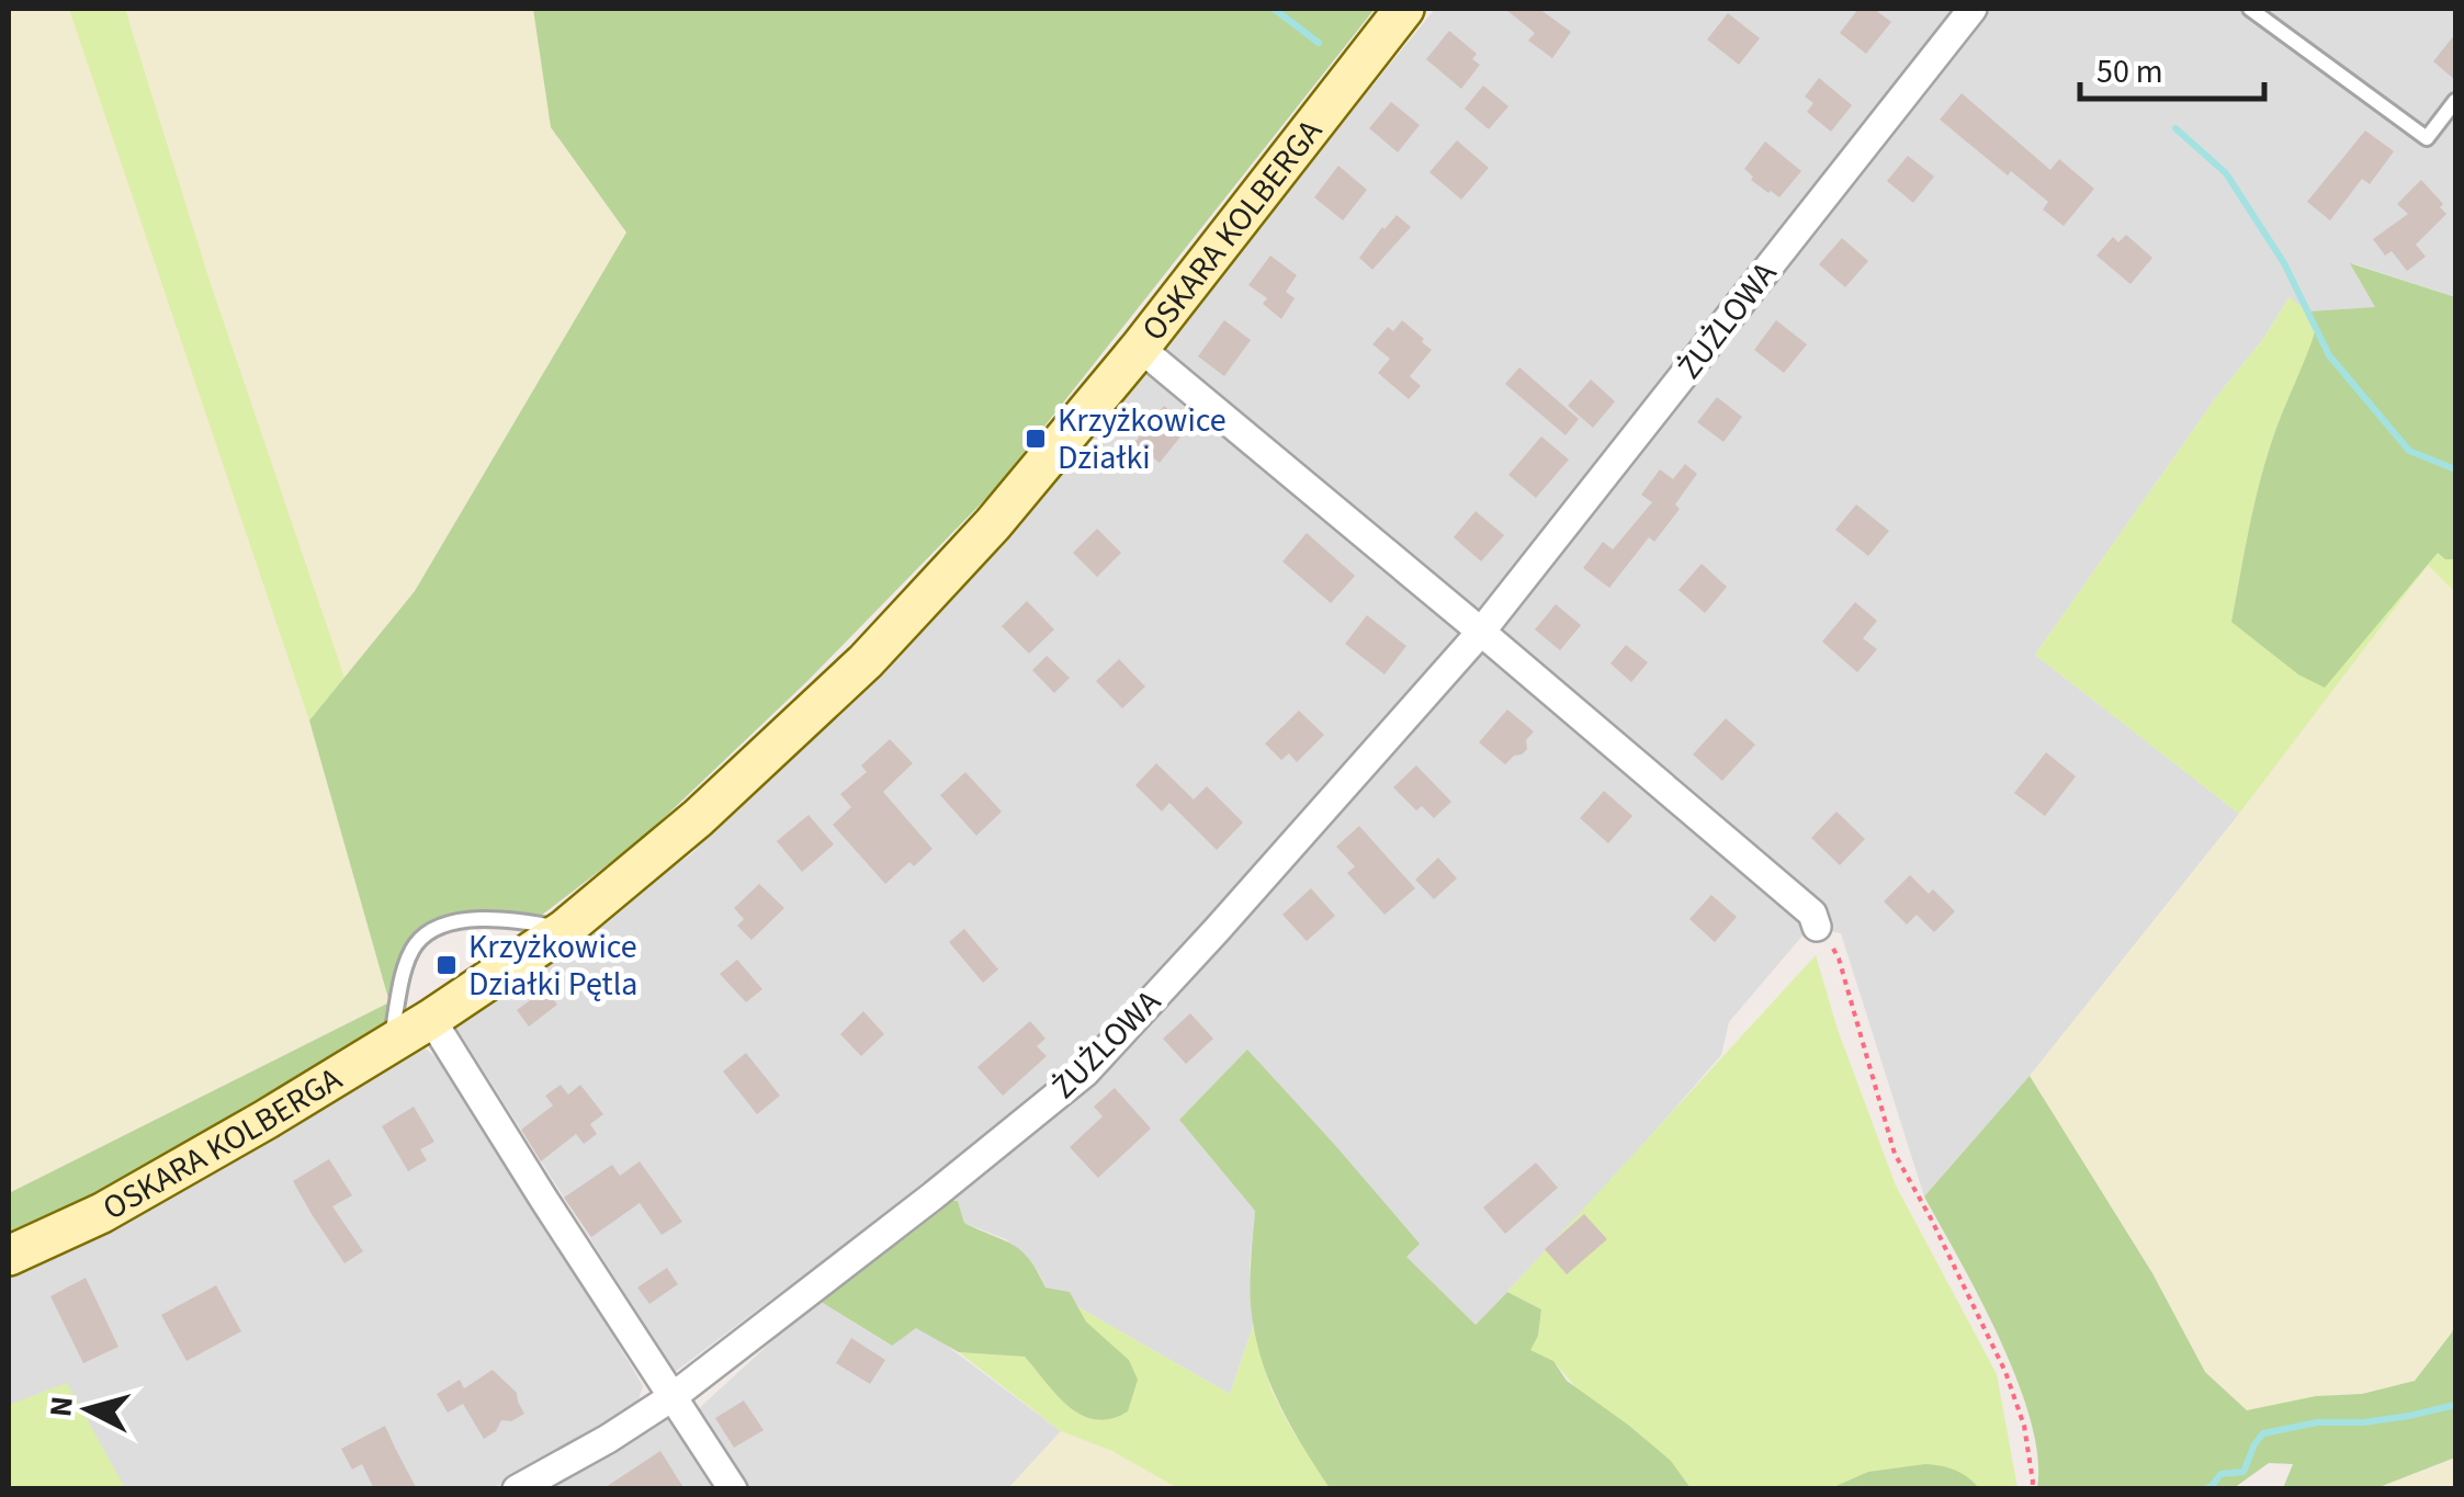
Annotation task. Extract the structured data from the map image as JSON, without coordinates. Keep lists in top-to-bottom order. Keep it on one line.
{"streets":{"main road":["OSKARA KOLBERGA"],"street":["ŻUŻLOWA"]},"places":{"transit":["Krzyżkowice Działki","Krzyżkowice Działki Pętla"]},"scale_bar":"50 m","north":"left"}
